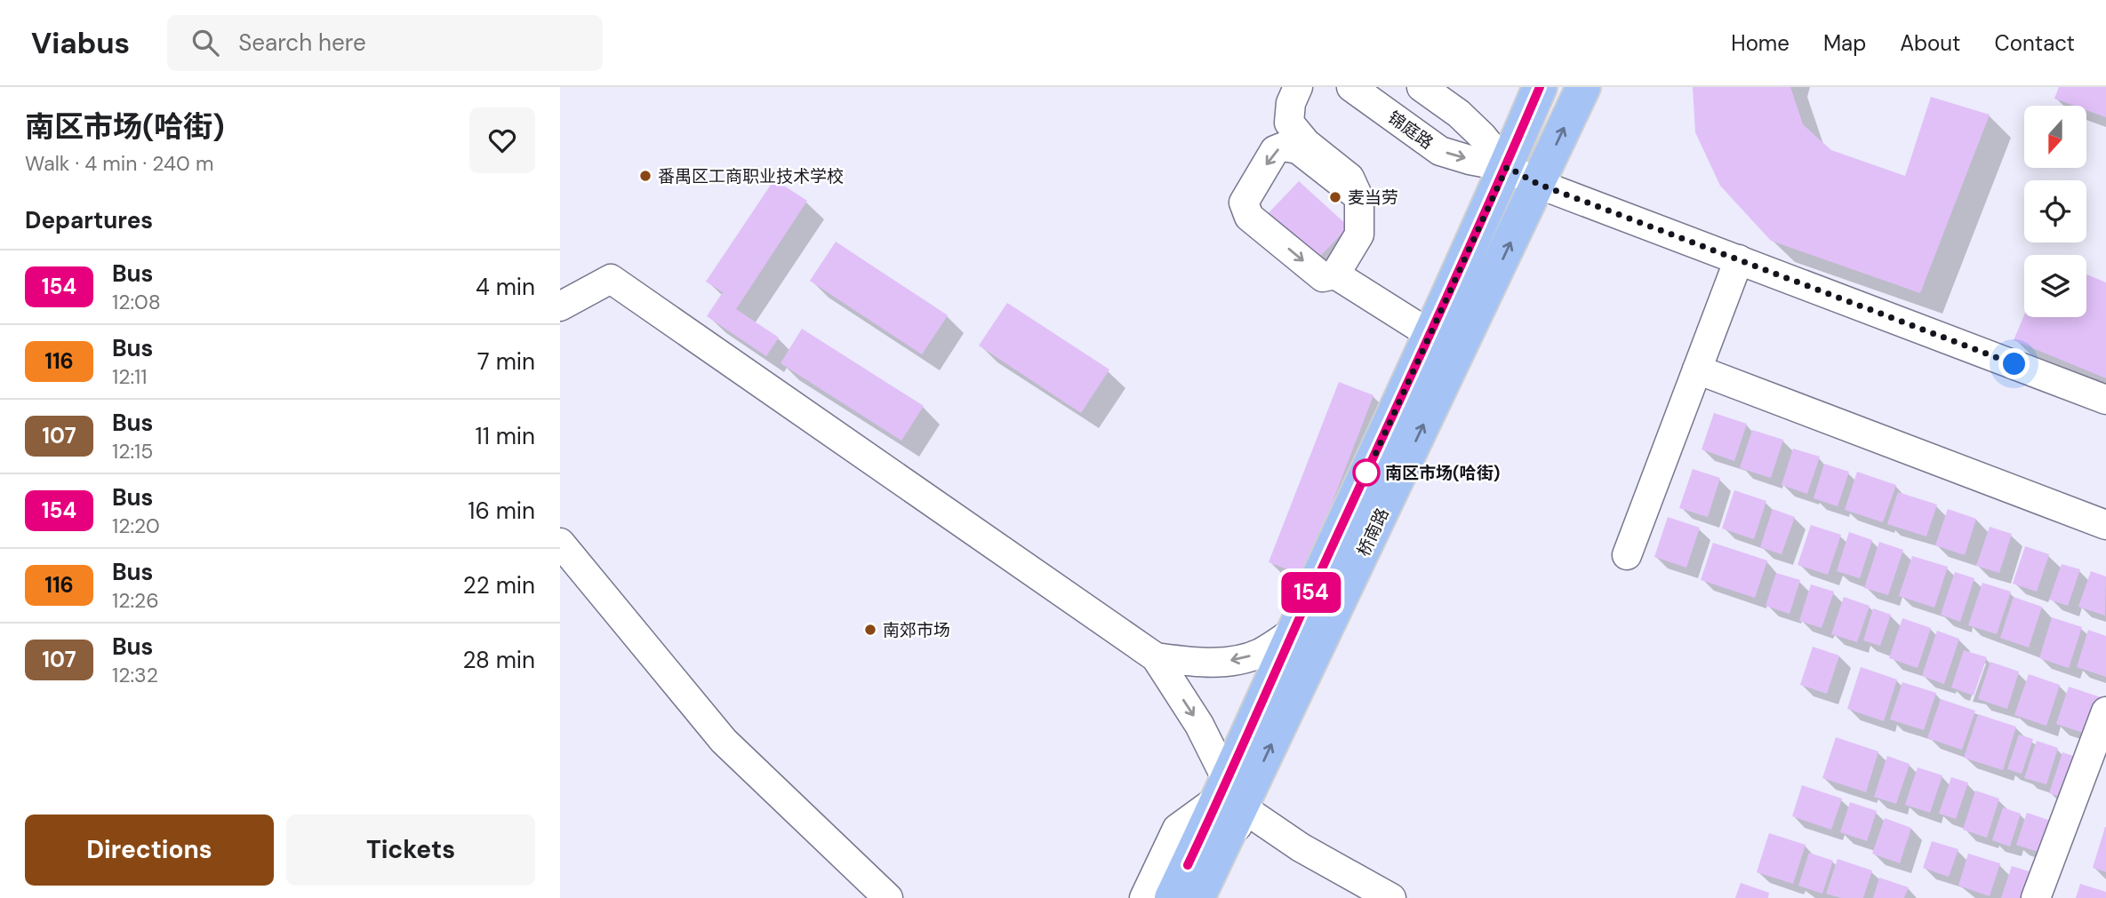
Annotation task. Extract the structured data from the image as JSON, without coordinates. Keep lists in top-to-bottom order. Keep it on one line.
{"streets":{"main road":["桥南路"],"street":["锦庭路"]},"crossings":[["锦庭路","桥南路"]],"places":["番禺区工商职业技术学校","麦当劳","南区市场(哈街)","南郊市场"],"lines":["bus line 154"],"north":"bottom","page":{"header":"Viabus","search":"Search here","nav":["Home","Map","About","Contact"],"heading":[["南区市场(哈街)","Walk · 4 min · 240 m"],"Departures"],"on_map":"154","list":[{"mark":"154","name":"Bus","note":"12:08","value":"4 min"},{"mark":"116","name":"Bus","note":"12:11","value":"7 min"},{"mark":"107","name":"Bus","note":"12:15","value":"11 min"},{"mark":"154","name":"Bus","note":"12:20","value":"16 min"},{"mark":"116","name":"Bus","note":"12:26","value":"22 min"},{"mark":"107","name":"Bus","note":"12:32","value":"28 min"}],"buttons":["Directions","Tickets"]}}
